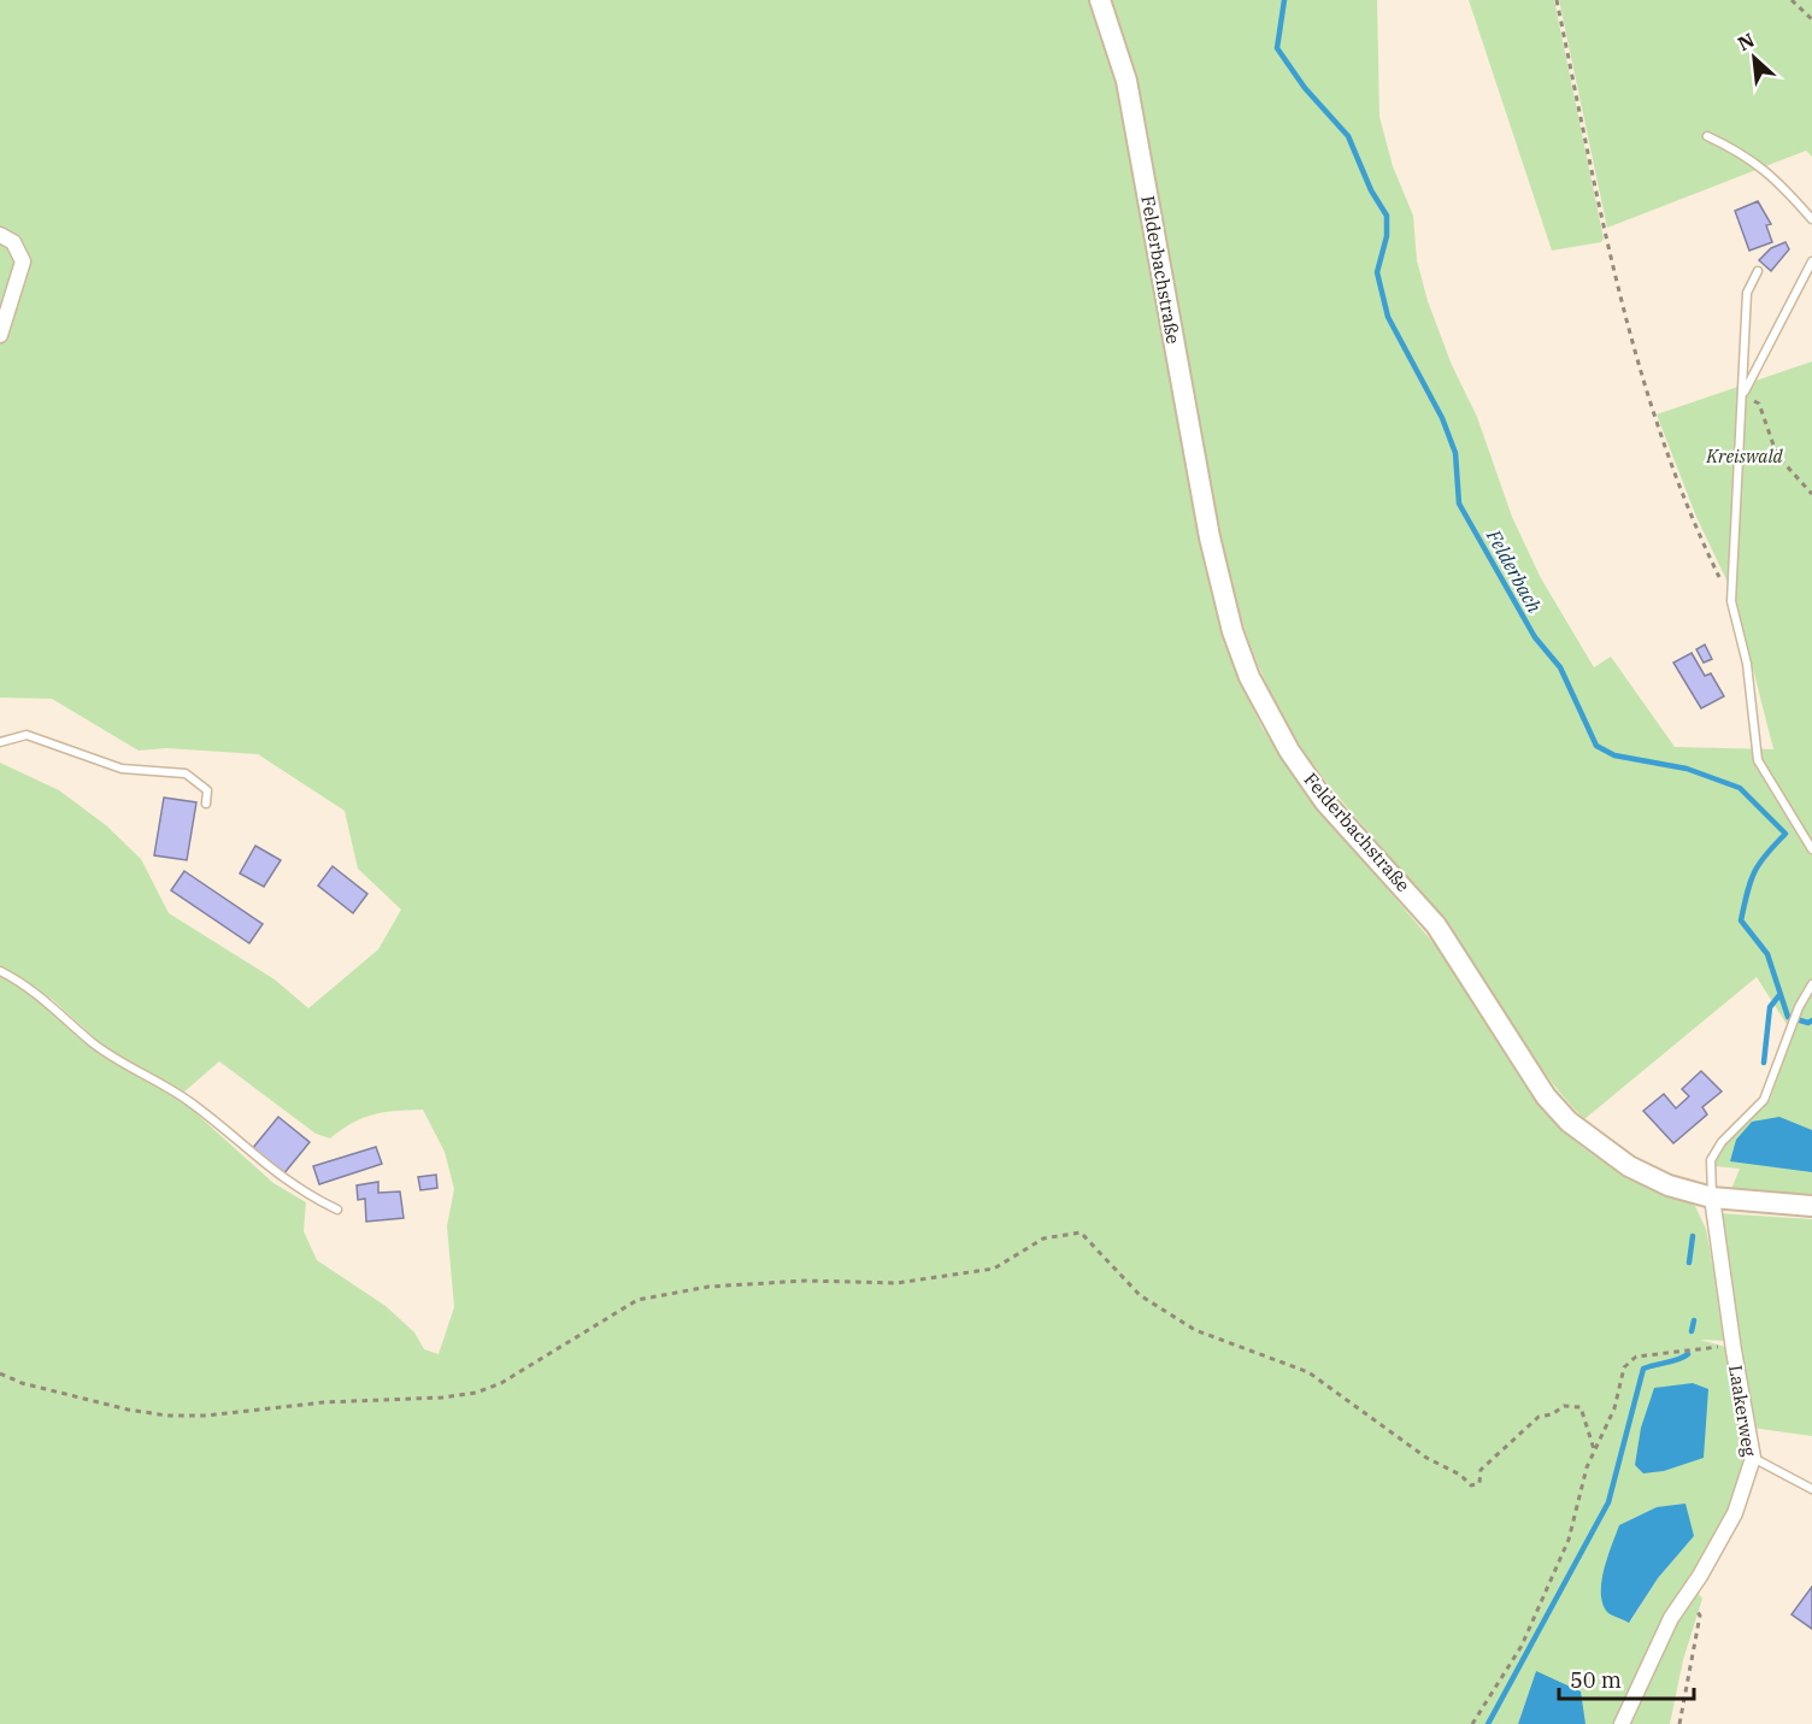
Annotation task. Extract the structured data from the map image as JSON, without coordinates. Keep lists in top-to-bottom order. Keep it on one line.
{"streets":{"street":["Felderbachstraße","Laakerweg"]},"crossings":[["Felderbachstraße","Laakerweg"]],"water":["Felderbach"],"parks":["Kreiswald"],"scale_bar":"50 m","north":"top left"}
